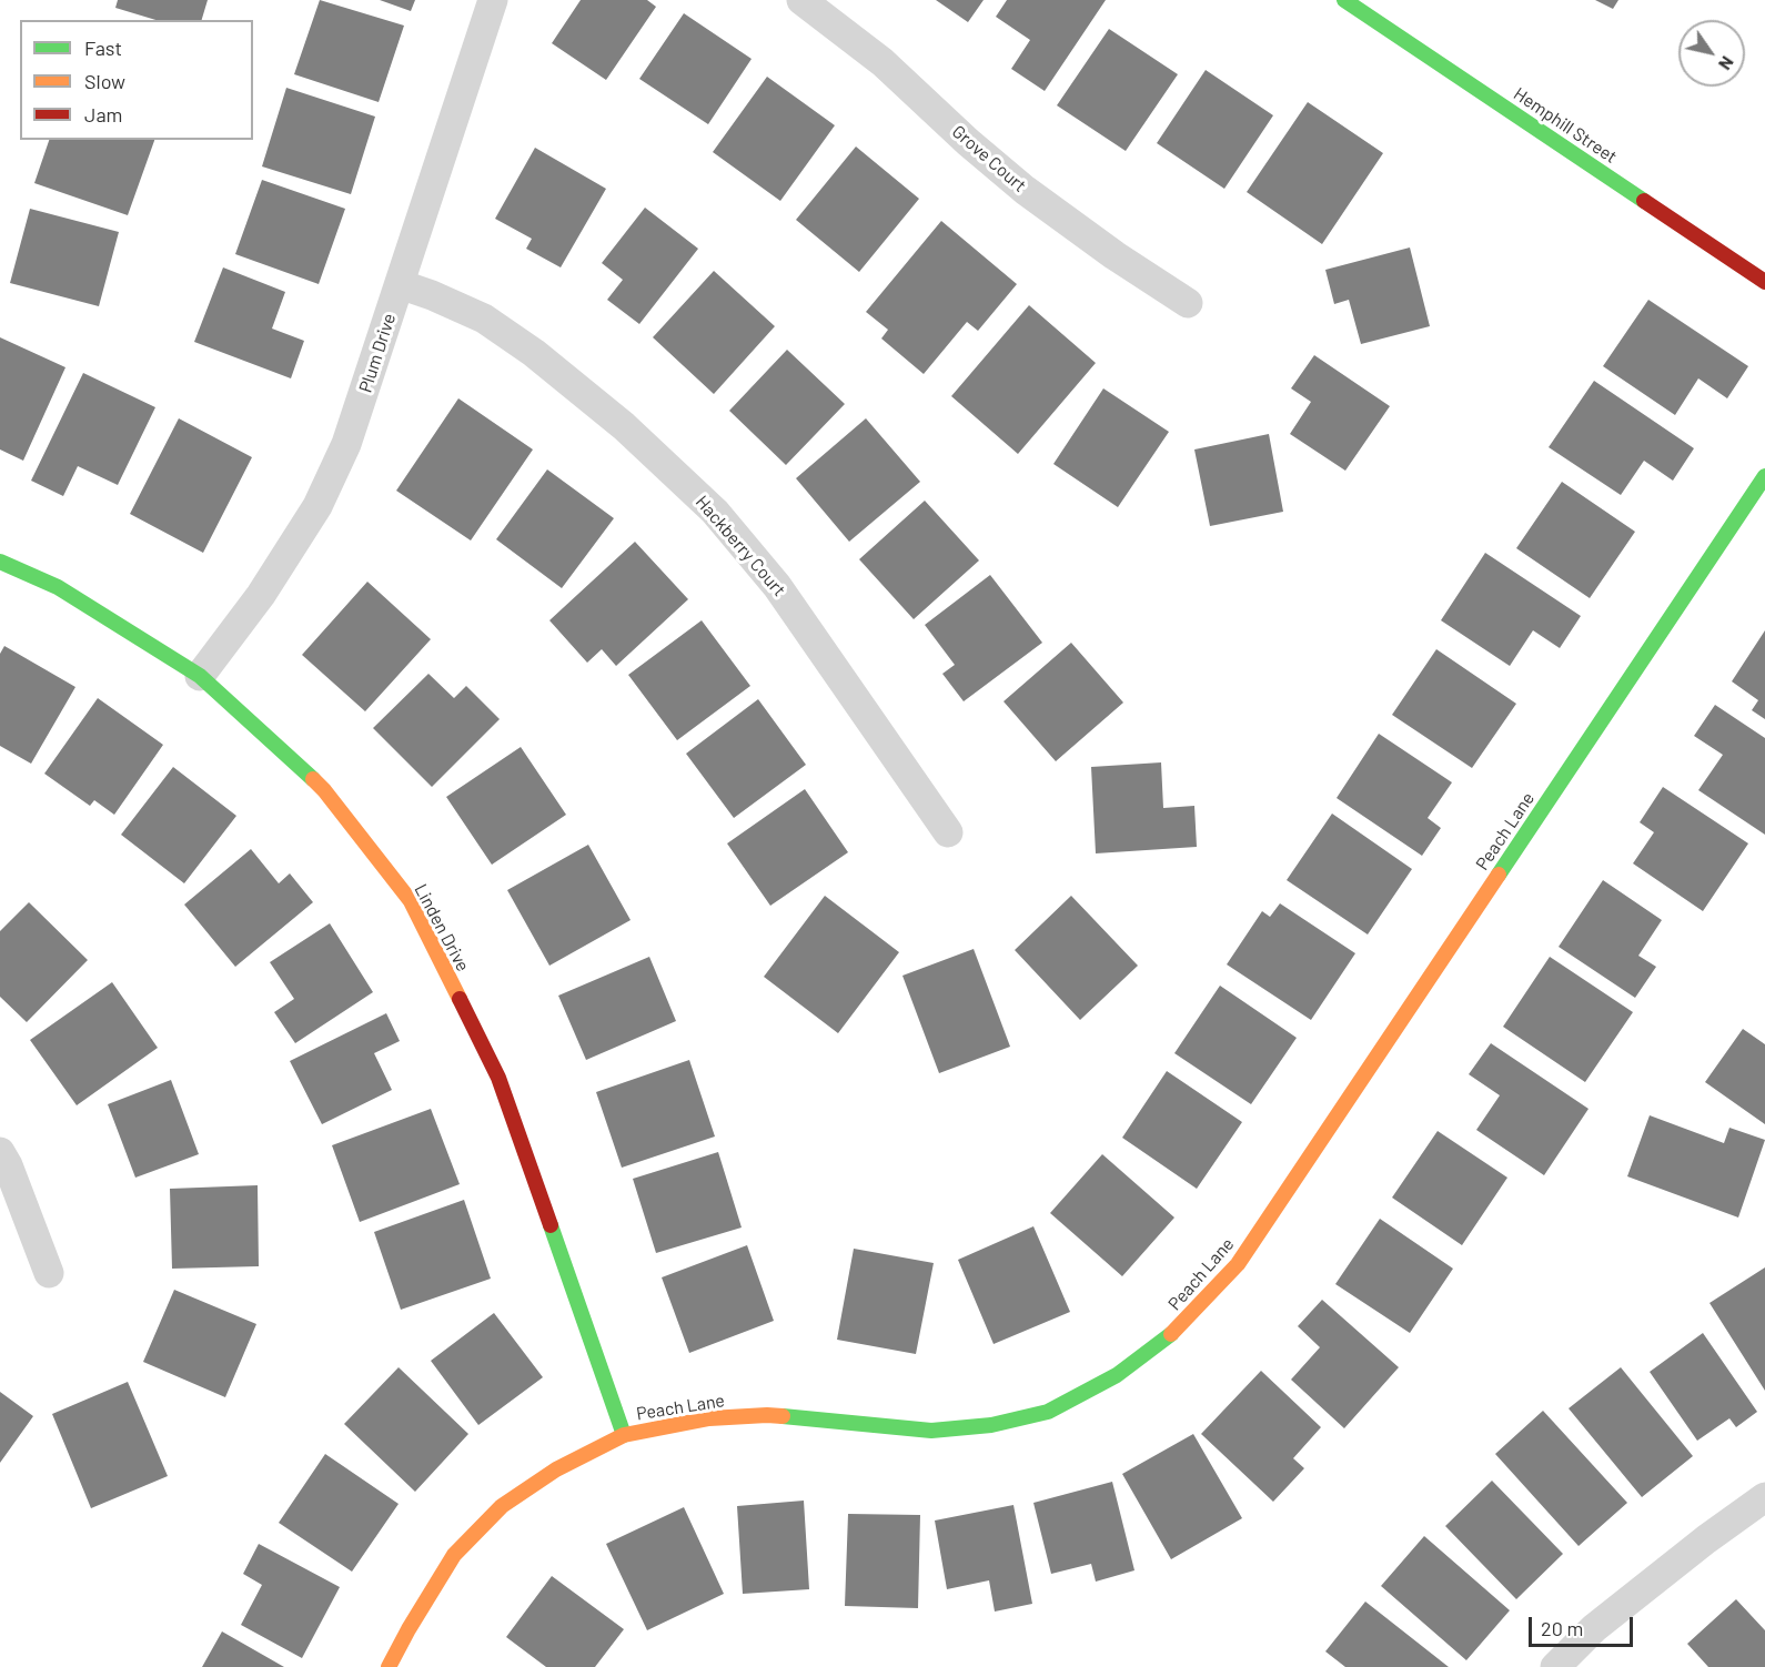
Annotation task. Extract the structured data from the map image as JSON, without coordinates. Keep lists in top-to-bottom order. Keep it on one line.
{"streets":{"street":["Hemphill Street","Grove Court","Plum Drive","Hackberry Court","Peach Lane","Linden Drive"]},"crossings":[["Plum Drive","Hackberry Court"],["Plum Drive","Linden Drive"],["Peach Lane","Linden Drive"]],"legend":["Fast","Slow","Jam"],"scale_bar":"20 m","north":"bottom right"}
